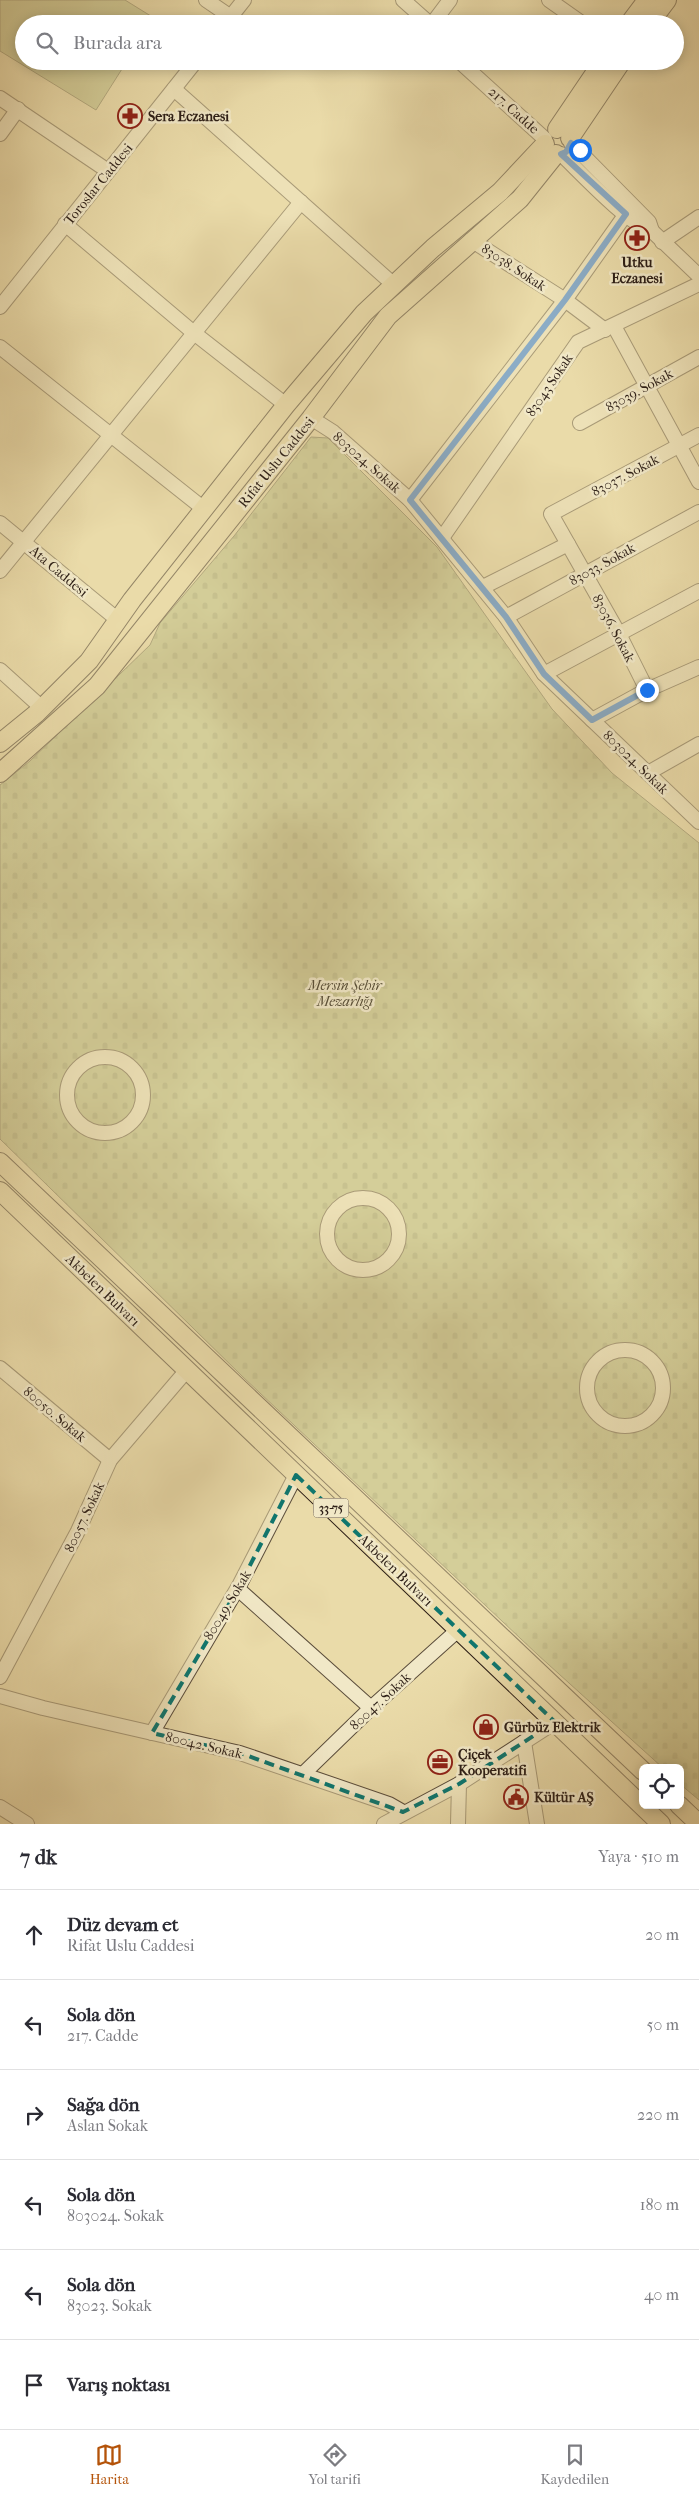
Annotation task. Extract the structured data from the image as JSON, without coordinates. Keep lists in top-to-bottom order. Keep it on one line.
{"streets":{"main road":["Rifat Uslu Caddesi","Akbelen Bulvarı","33-75"],"street":["217. Cadde","Toroslar Caddesi","83038. Sokak","83043 Sokak","83039. Sokak","803024. Sokak","83037. Sokak","83033. Sokak","Ata Caddesi","83036. Sokak","80050. Sokak","80057. Sokak","80049. Sokak","80047. Sokak","80042. Sokak"]},"crossings":[["217. Cadde","Rifat Uslu Caddesi"],["83038. Sokak","83043 Sokak"],["83038. Sokak","Rifat Uslu Caddesi"],["83043 Sokak","803024. Sokak"],["Rifat Uslu Caddesi","803024. Sokak"],["Rifat Uslu Caddesi","Ata Caddesi"],["803024. Sokak","83033. Sokak"],["83037. Sokak","83036. Sokak"],["83033. Sokak","83036. Sokak"],["Akbelen Bulvarı","80057. Sokak"],["Akbelen Bulvarı","80049. Sokak"],["Akbelen Bulvarı","80047. Sokak"],["80050. Sokak","80057. Sokak"],["80049. Sokak","80042. Sokak"],["80047. Sokak","80042. Sokak"]],"parks":["Mersin Şehir Mezarlığı"],"places":{"pharmacy":["Sera Eczanesi","Utku Eczanesi"],"shop":["Gürbüz Elektrik"],"office":["Çiçek Kooperatifi"],"public building":["Kültür AŞ"]},"page":{"search":"Burada ara","heading":["7 dk","Yaya · 510 m"],"list":[["Düz devam et","Rifat Uslu Caddesi","20 m"],["Sola dön","217. Cadde","50 m"],["Sağa dön","Aslan Sokak","220 m"],["Sola dön","803024. Sokak","180 m"],["Sola dön","83023. Sokak","40 m"],"Varış noktası"],"nav":["Harita","Yol tarifi","Kaydedilen"]}}
